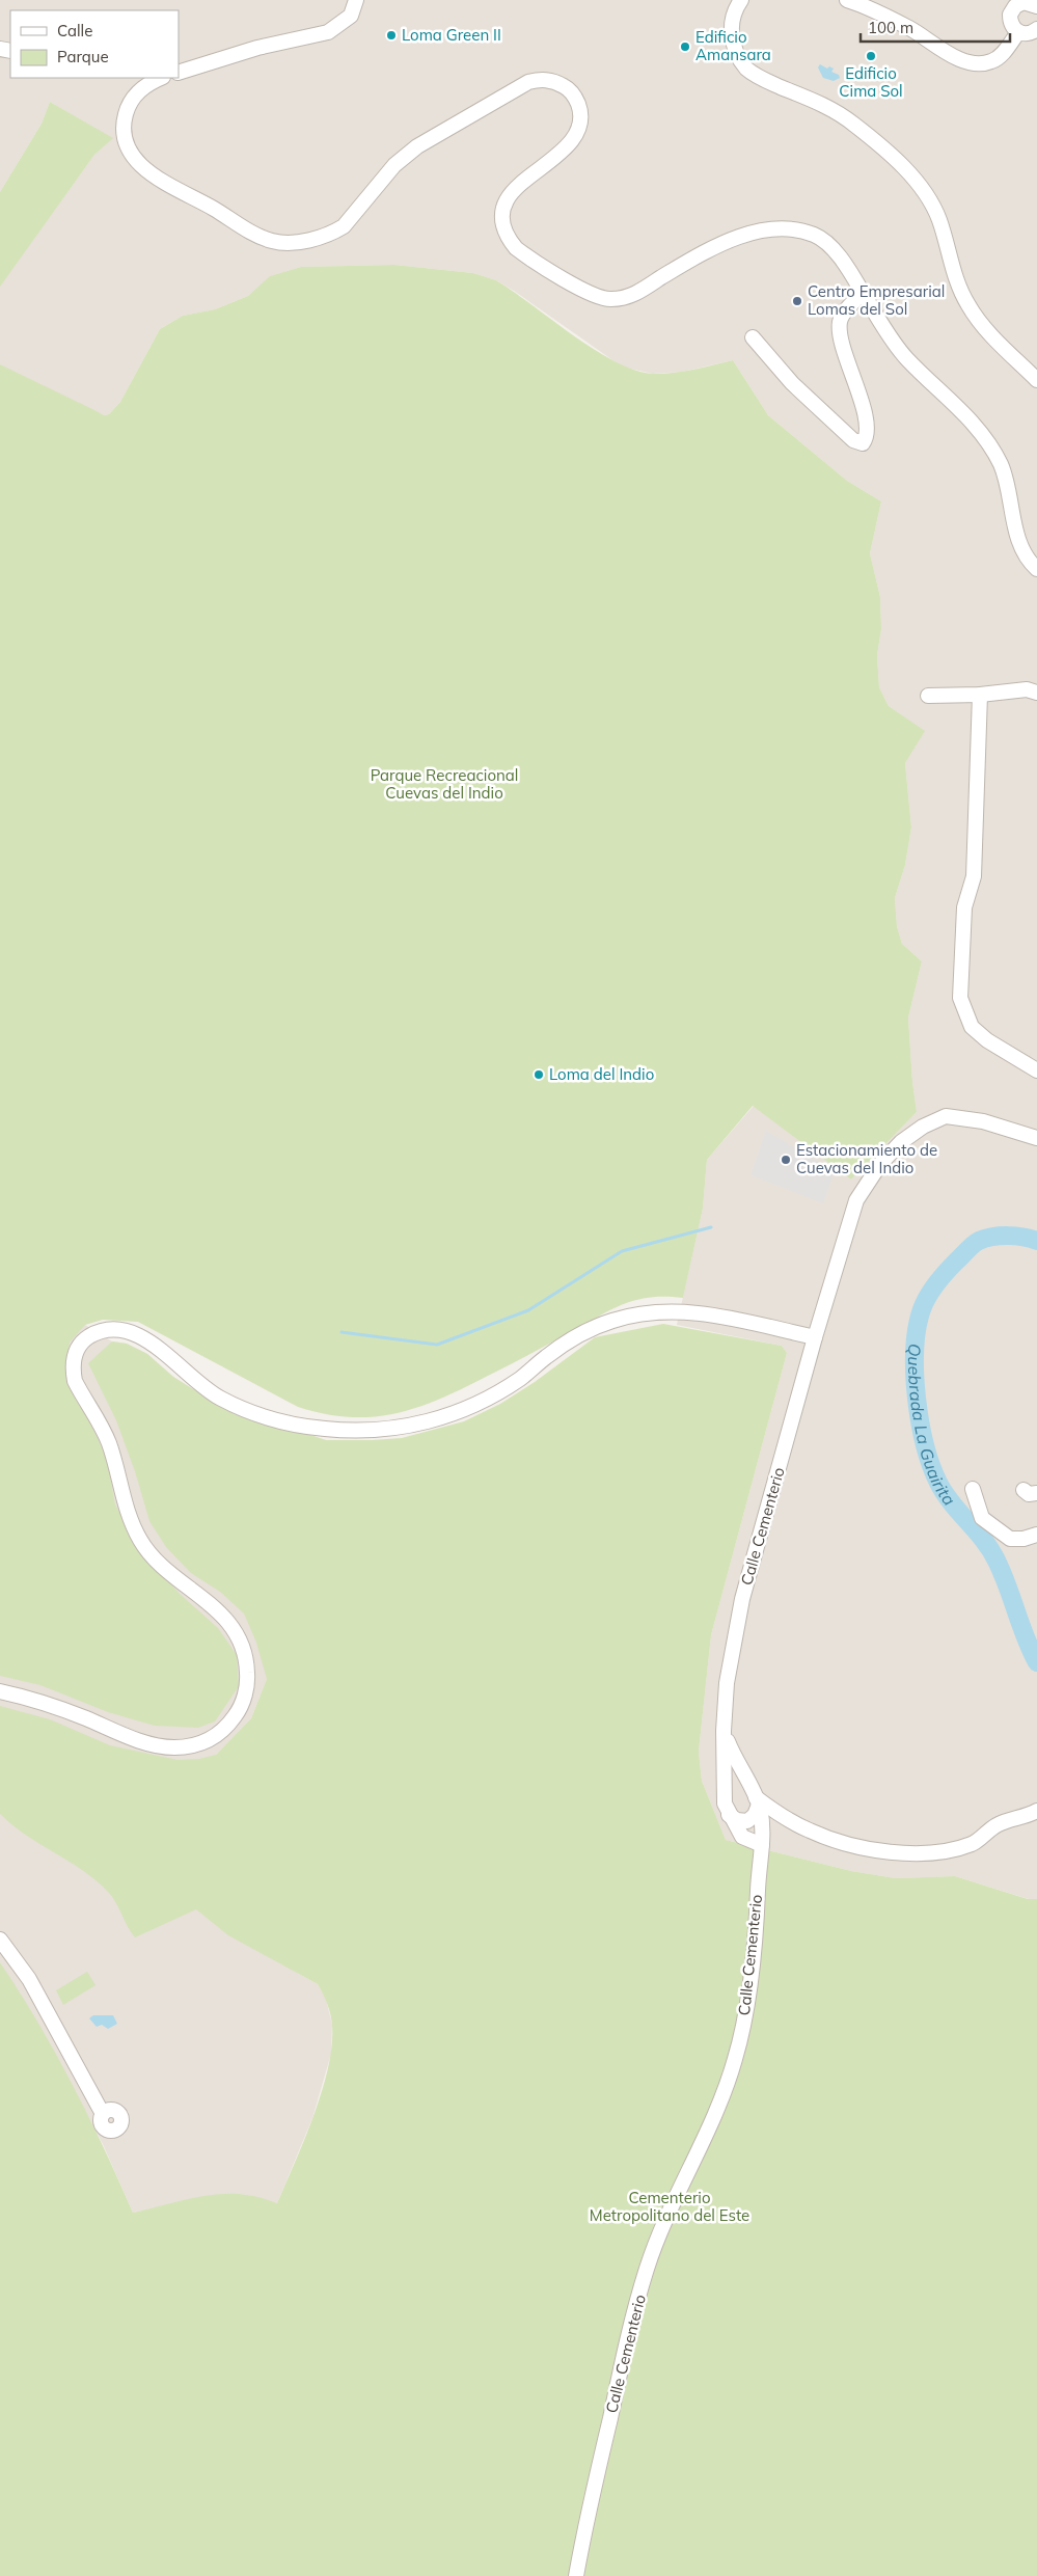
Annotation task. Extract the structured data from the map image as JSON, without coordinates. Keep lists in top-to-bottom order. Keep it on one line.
{"streets":{"street":["Calle Cementerio"]},"water":["Quebrada La Guairita"],"parks":["Parque Recreacional Cuevas del Indio","Cementerio Metropolitano del Este"],"places":["Loma Green II","Edificio Amansara","Edificio Cima Sol","Centro Empresarial Lomas del Sol","Loma del Indio","Estacionamiento de Cuevas del Indio"],"legend":["Calle","Parque"],"scale_bar":"100 m"}
